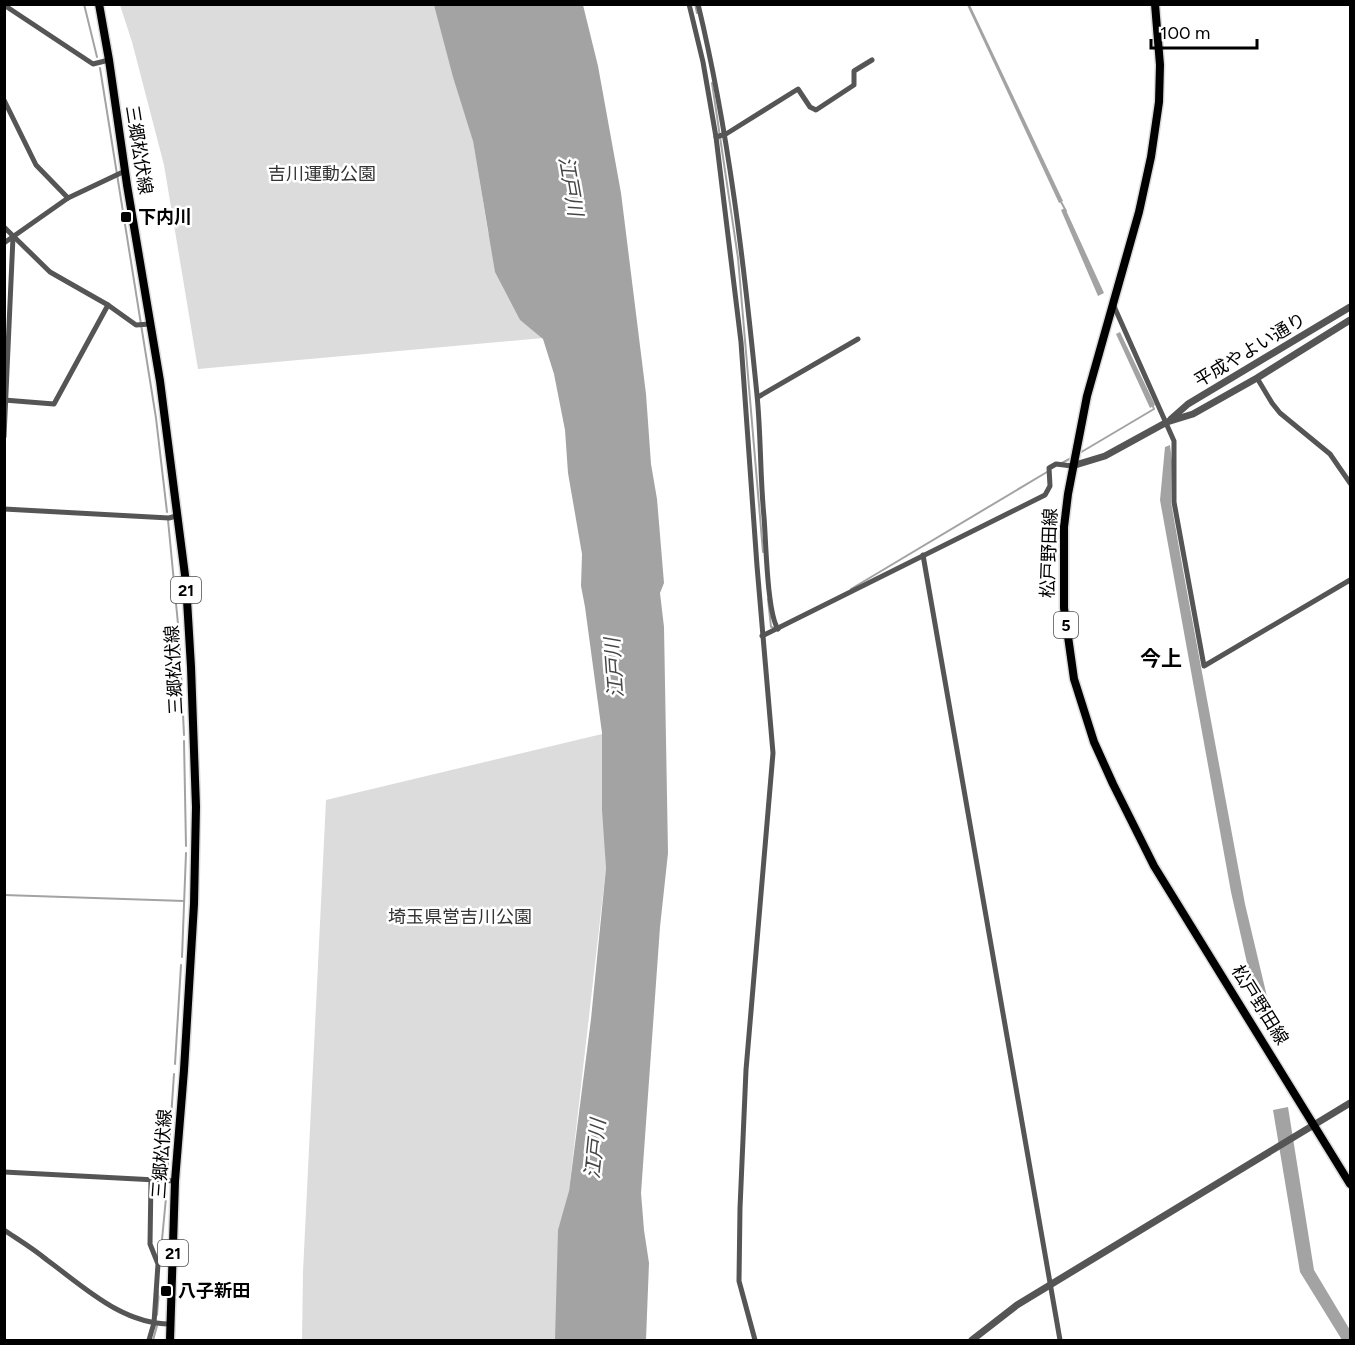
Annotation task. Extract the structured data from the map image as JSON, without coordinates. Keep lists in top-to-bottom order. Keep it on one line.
{"streets":{"main road":["三郷松伏線","松戸野田線","21","5"],"street":["平成やよい通り"]},"crossings":[["平成やよい通り","松戸野田線"]],"districts":["今上"],"water":["江戸川"],"parks":["吉川運動公園","埼玉県営吉川公園"],"places":{"transit":["下内川","八子新田"]},"scale_bar":"100 m"}
